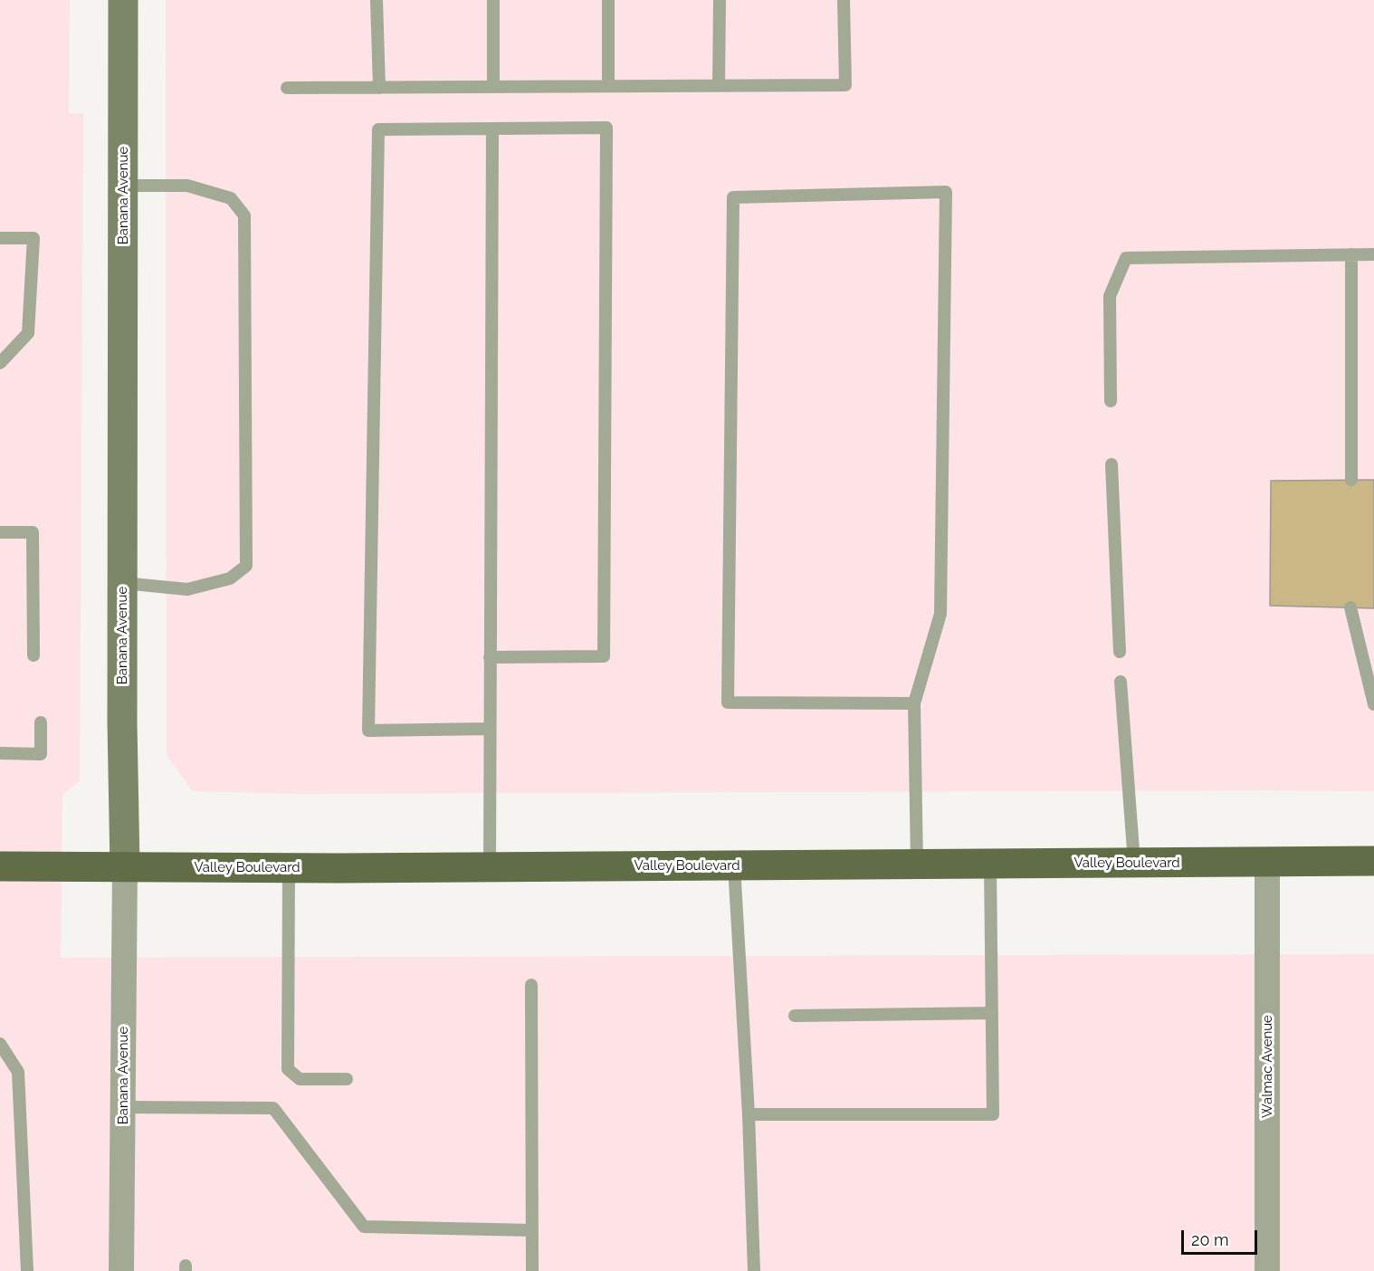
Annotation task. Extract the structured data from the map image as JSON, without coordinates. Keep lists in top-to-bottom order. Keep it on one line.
{"streets":{"main road":["Valley Boulevard"],"street":["Banana Avenue","Walmac Avenue"]},"crossings":[["Banana Avenue","Valley Boulevard"],["Valley Boulevard","Walmac Avenue"]],"scale_bar":"20 m"}
